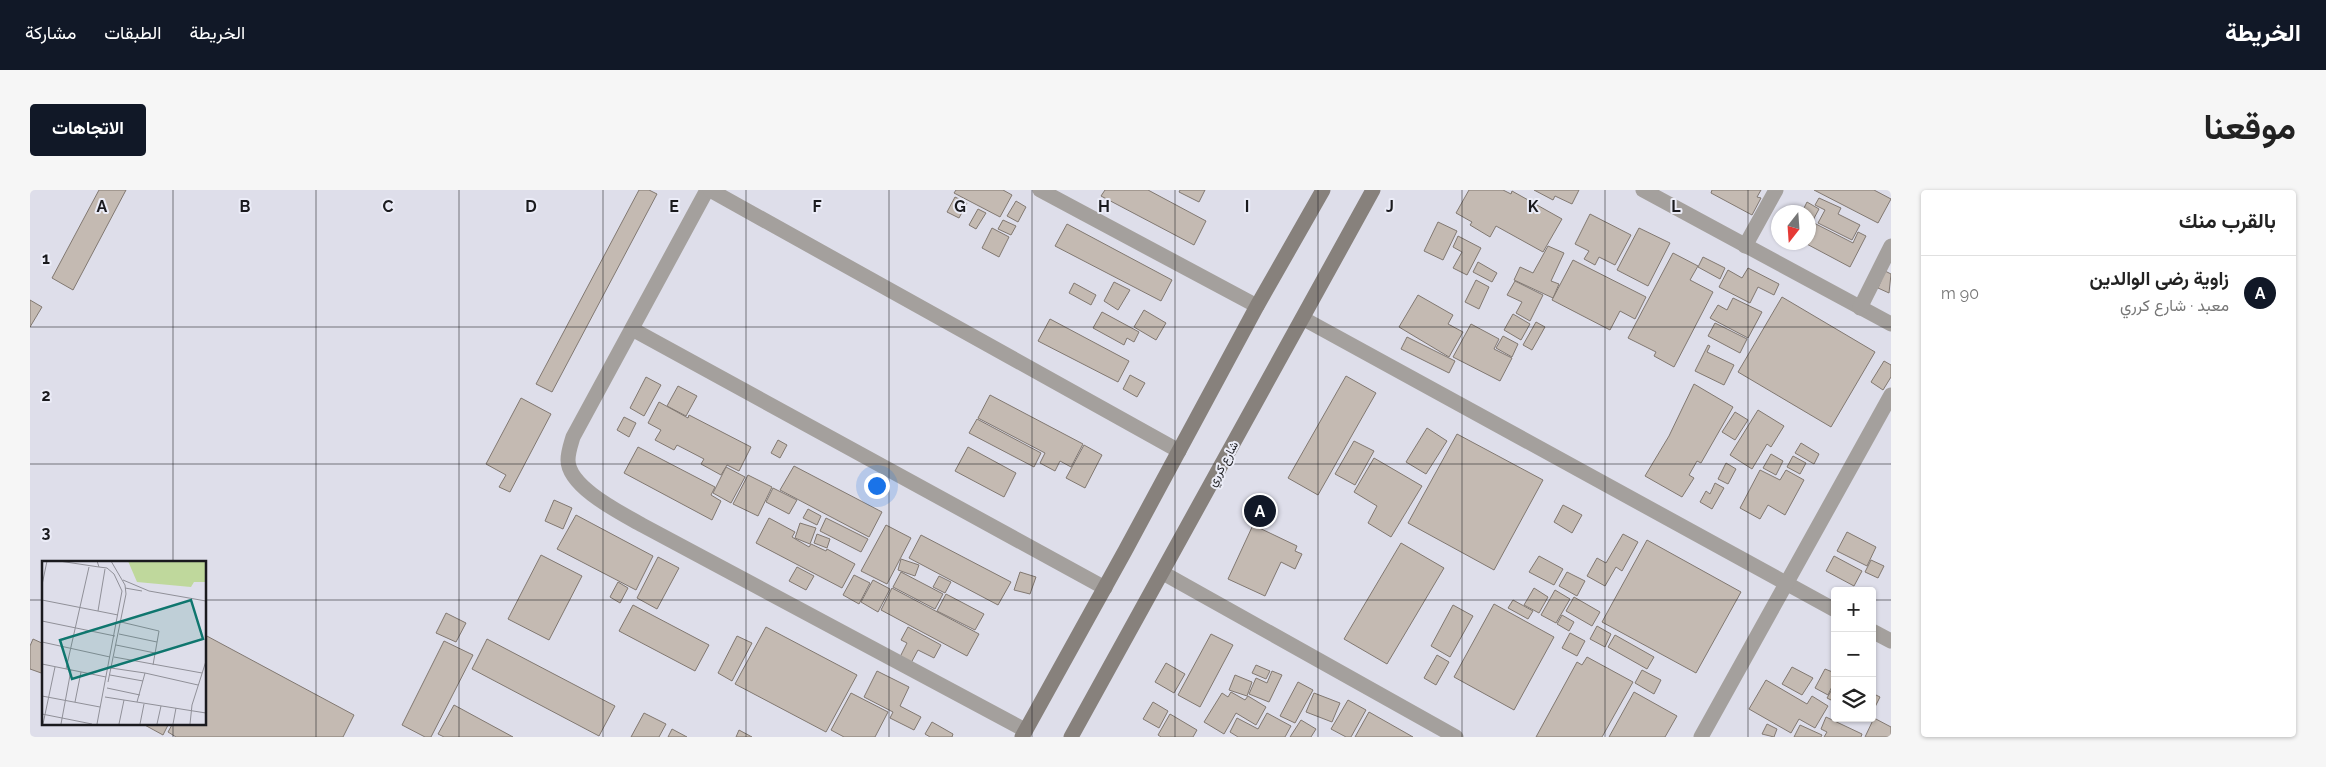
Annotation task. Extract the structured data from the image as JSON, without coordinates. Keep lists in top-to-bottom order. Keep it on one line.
{"streets":{"main road":["شارع كرري"]},"north":"bottom","page":{"header":"الخريطة","nav":["الخريطة","الطبقات","مشاركة"],"title":"موقعنا","buttons":"الاتجاهات","heading":"بالقرب منك","list":[{"mark":"A","name":"زاوية رضى الوالدين","note":"معبد · شارع كرري","value":"90 m"}],"pins":"A","map_buttons":["+","−"]},"grid":{"columns":["A","B","C","D","E","F","G","H","I","J","K","L"],"rows":["1","2","3"]}}
